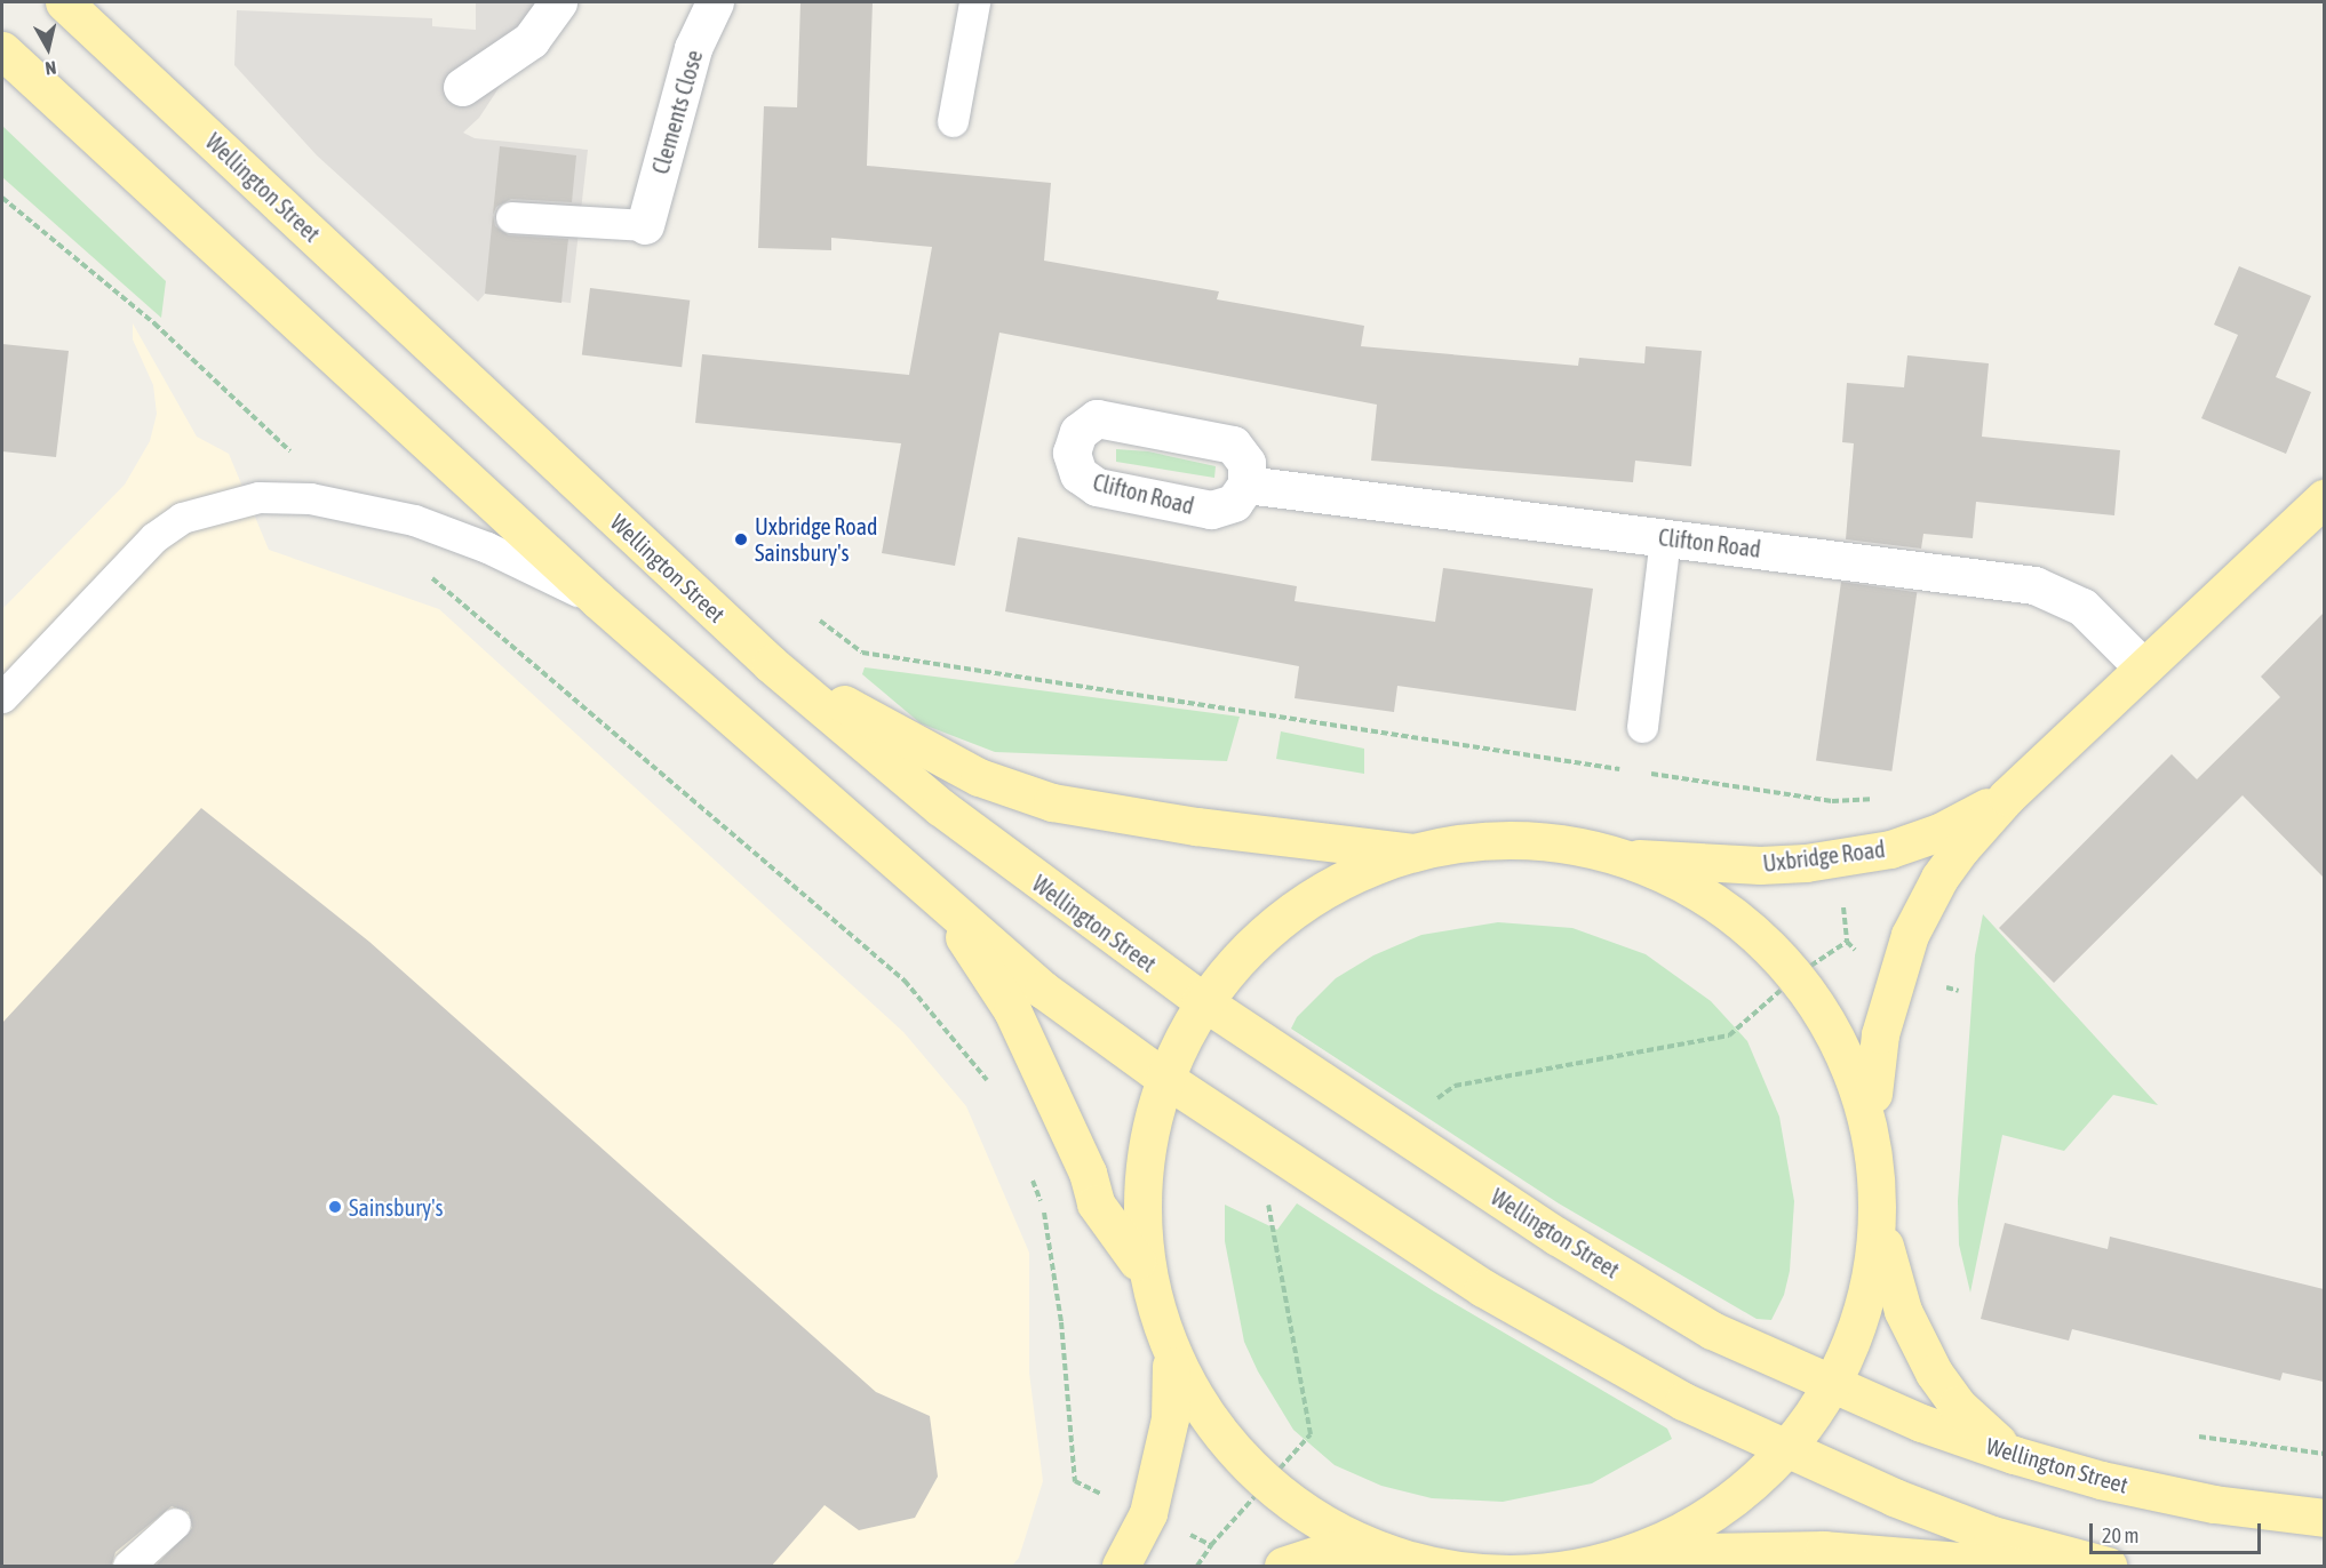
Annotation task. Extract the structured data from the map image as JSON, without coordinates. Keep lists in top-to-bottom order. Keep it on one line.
{"streets":{"main road":["Wellington Street","Uxbridge Road"],"street":["Clements Close","Clifton Road"]},"crossings":[["Clifton Road","Uxbridge Road"]],"places":["Uxbridge Road Sainsbury's","Sainsbury's"],"scale_bar":"20 m","north":"bottom"}
